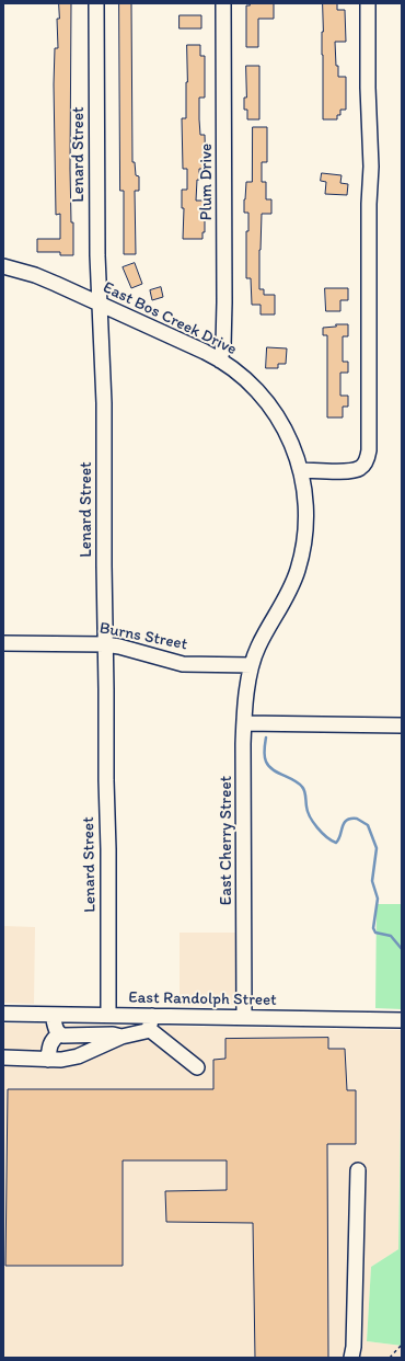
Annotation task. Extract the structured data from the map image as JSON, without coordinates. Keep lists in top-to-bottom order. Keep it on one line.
{"streets":{"street":["Lenard Street","Plum Drive","East Bos Creek Drive","Burns Street","East Cherry Street","East Randolph Street"]},"crossings":[["Lenard Street","East Bos Creek Drive"],["Lenard Street","Burns Street"],["Lenard Street","East Randolph Street"],["Plum Drive","East Bos Creek Drive"],["East Bos Creek Drive","Burns Street"],["East Bos Creek Drive","East Cherry Street"],["Burns Street","East Cherry Street"],["East Cherry Street","East Randolph Street"]]}
